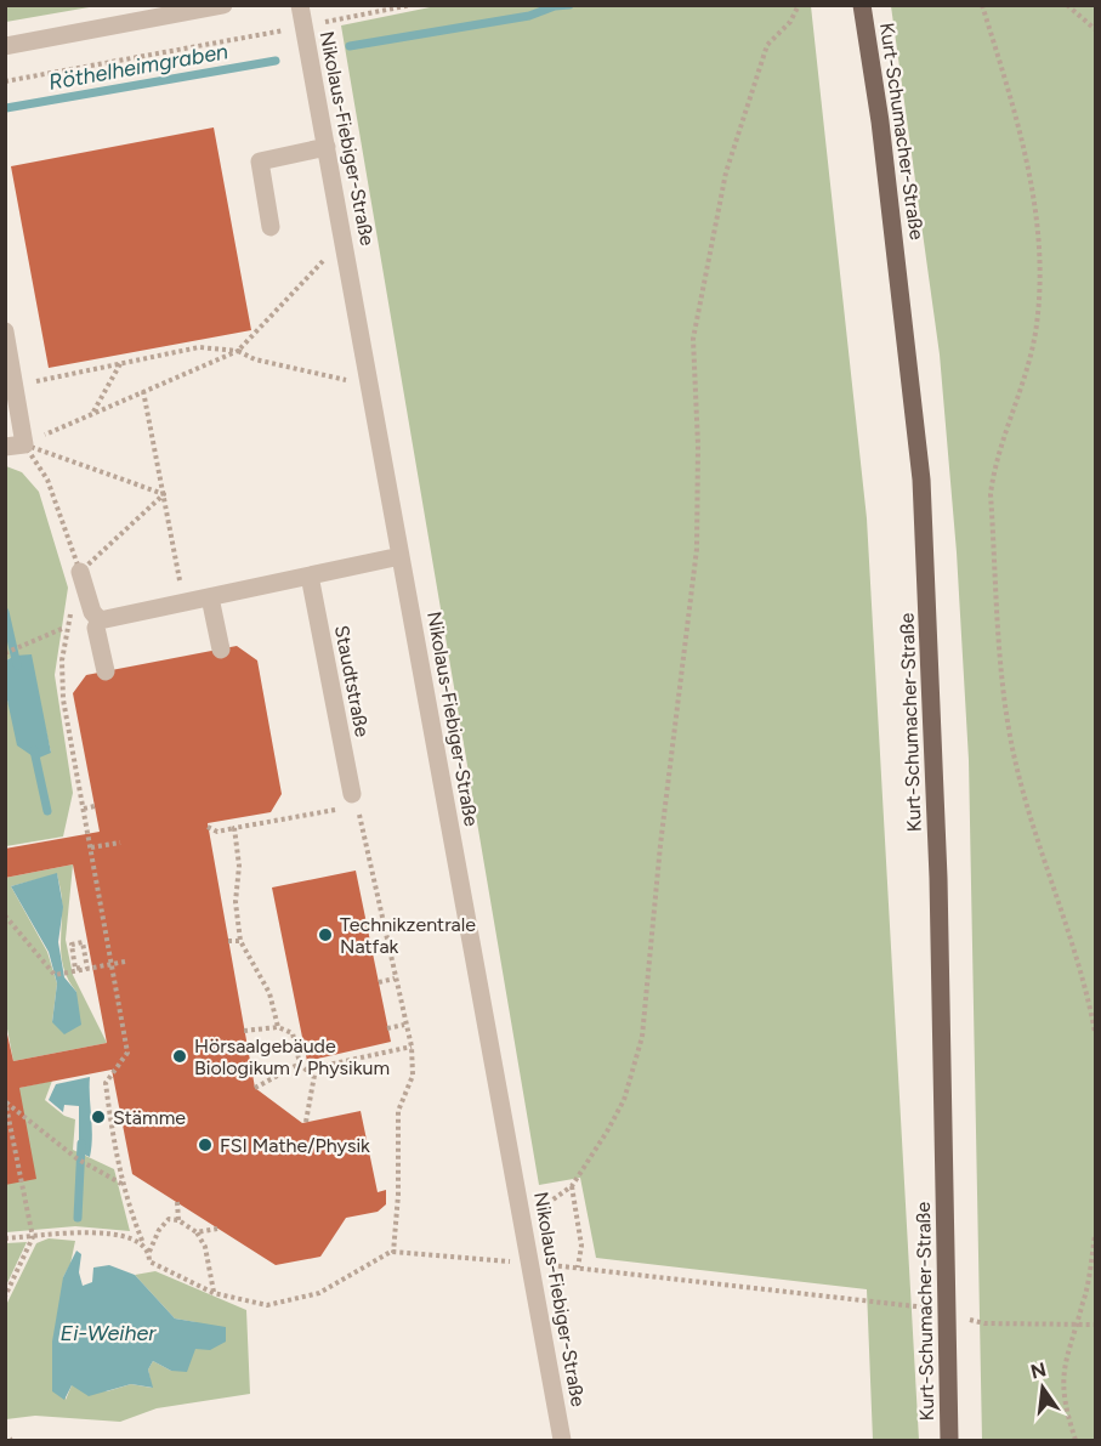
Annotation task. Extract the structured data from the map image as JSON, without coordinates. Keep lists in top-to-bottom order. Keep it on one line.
{"streets":{"main road":["Kurt-Schumacher-Straße"],"street":["Nikolaus-Fiebiger-Straße","Staudtstraße"]},"water":["Röthelheimgraben","Ei-Weiher"],"places":["Technikzentrale Natfak","Hörsaalgebäude Biologikum / Physikum","Stämme","FSI Mathe/Physik"],"north":"top"}
